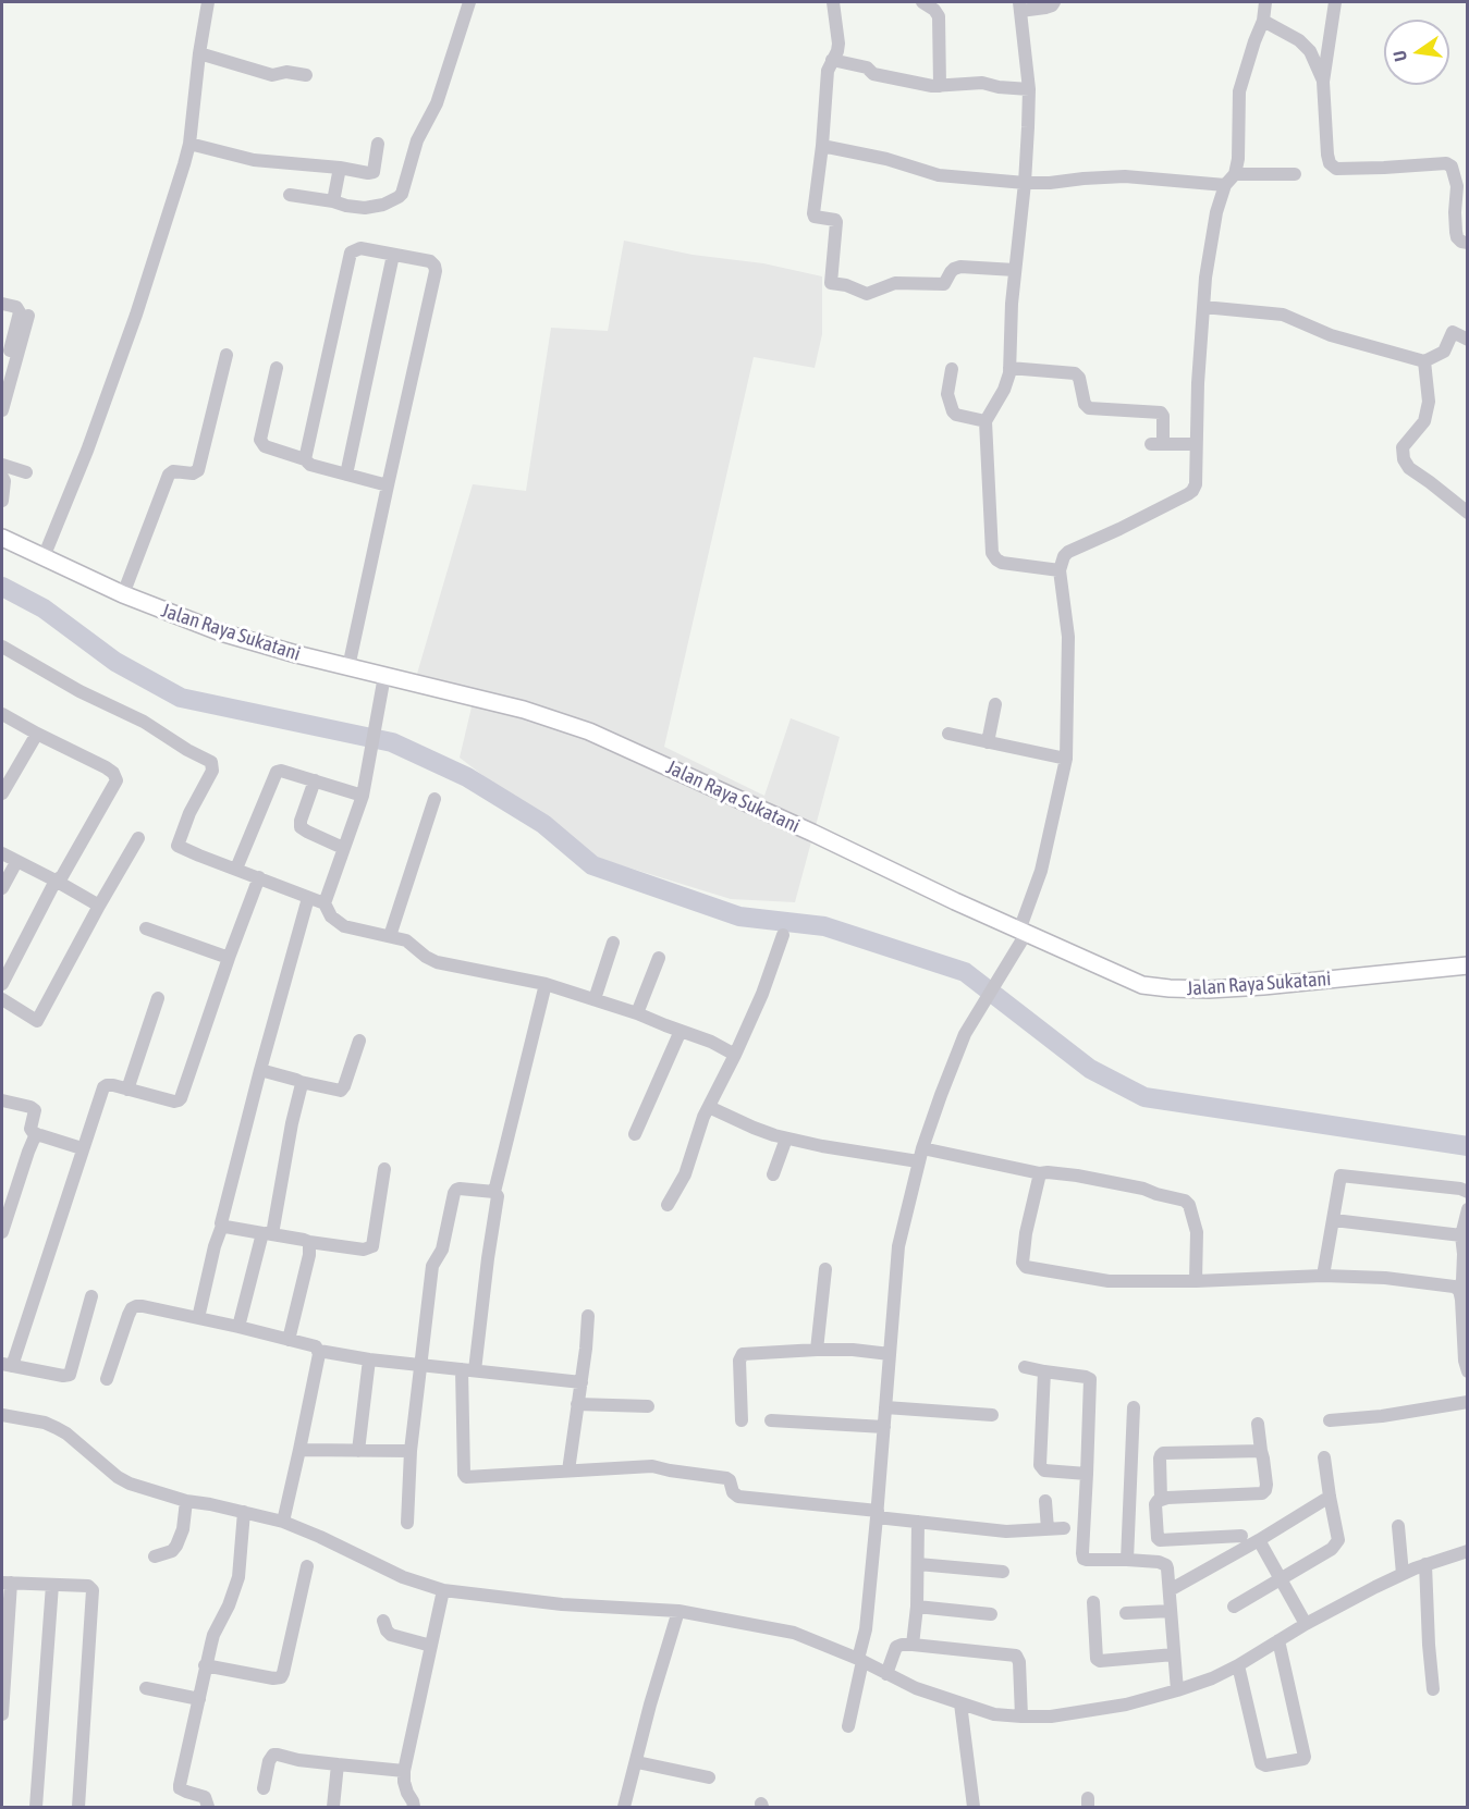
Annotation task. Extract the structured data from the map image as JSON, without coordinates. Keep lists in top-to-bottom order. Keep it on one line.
{"streets":{"main road":["Jalan Raya Sukatani"]},"north":"left"}
